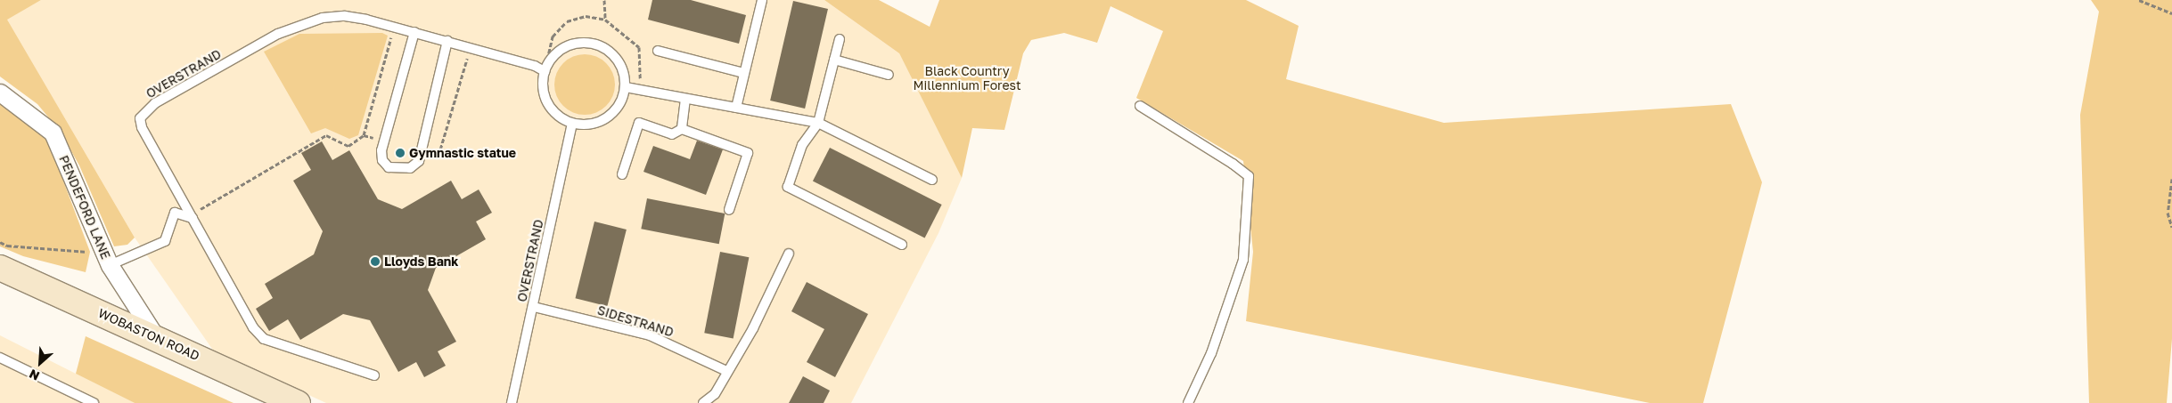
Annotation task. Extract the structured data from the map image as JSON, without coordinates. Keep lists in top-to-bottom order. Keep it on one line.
{"streets":{"street":["PENDEFORD LANE","WOBASTON ROAD"],"lane":["OVERSTRAND","SIDESTRAND"]},"crossings":[["OVERSTRAND","SIDESTRAND"],["PENDEFORD LANE","WOBASTON ROAD"]],"parks":["Black Country Millennium Forest"],"places":["Gymnastic statue","Lloyds Bank"],"north":"bottom left"}
